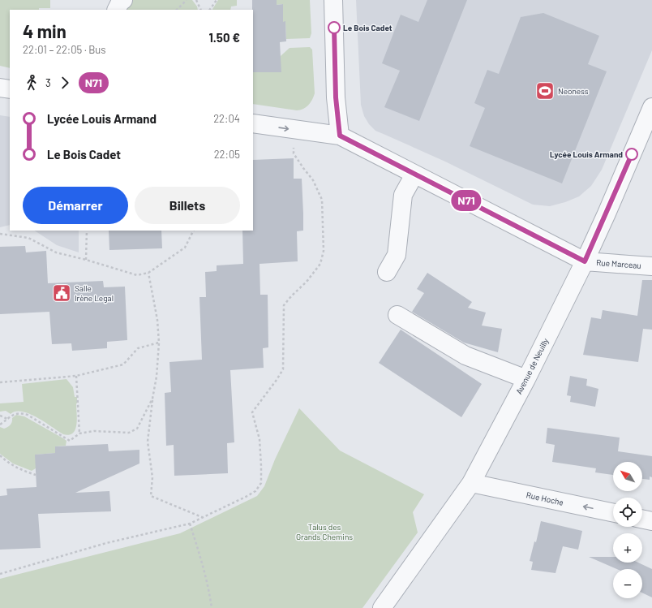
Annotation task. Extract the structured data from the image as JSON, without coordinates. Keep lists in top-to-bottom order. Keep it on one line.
{"streets":{"street":["Rue Marceau","Avenue de Neuilly","Rue Hoche"]},"crossings":[["Rue Marceau","Avenue de Neuilly"],["Avenue de Neuilly","Rue Hoche"]],"one_way":["Rue Hoche"],"parks":["Talus des Grands Chemins"],"places":{"other":["Le Bois Cadet","Lycée Louis Armand"],"sports":["Neoness"],"public building":["Salle Irène Legal"]},"lines":["bus line N71"],"north":"top left","page":{"on_map":"N71","heading":["4 min","22:01 – 22:05 · Bus","1.50 €"],"legs":["3","N71"],"list":[{"name":"Lycée Louis Armand","value":"22:04"},{"name":"Le Bois Cadet","value":"22:05"}],"buttons":["Démarrer","Billets"],"map_buttons":["+","−"]}}
